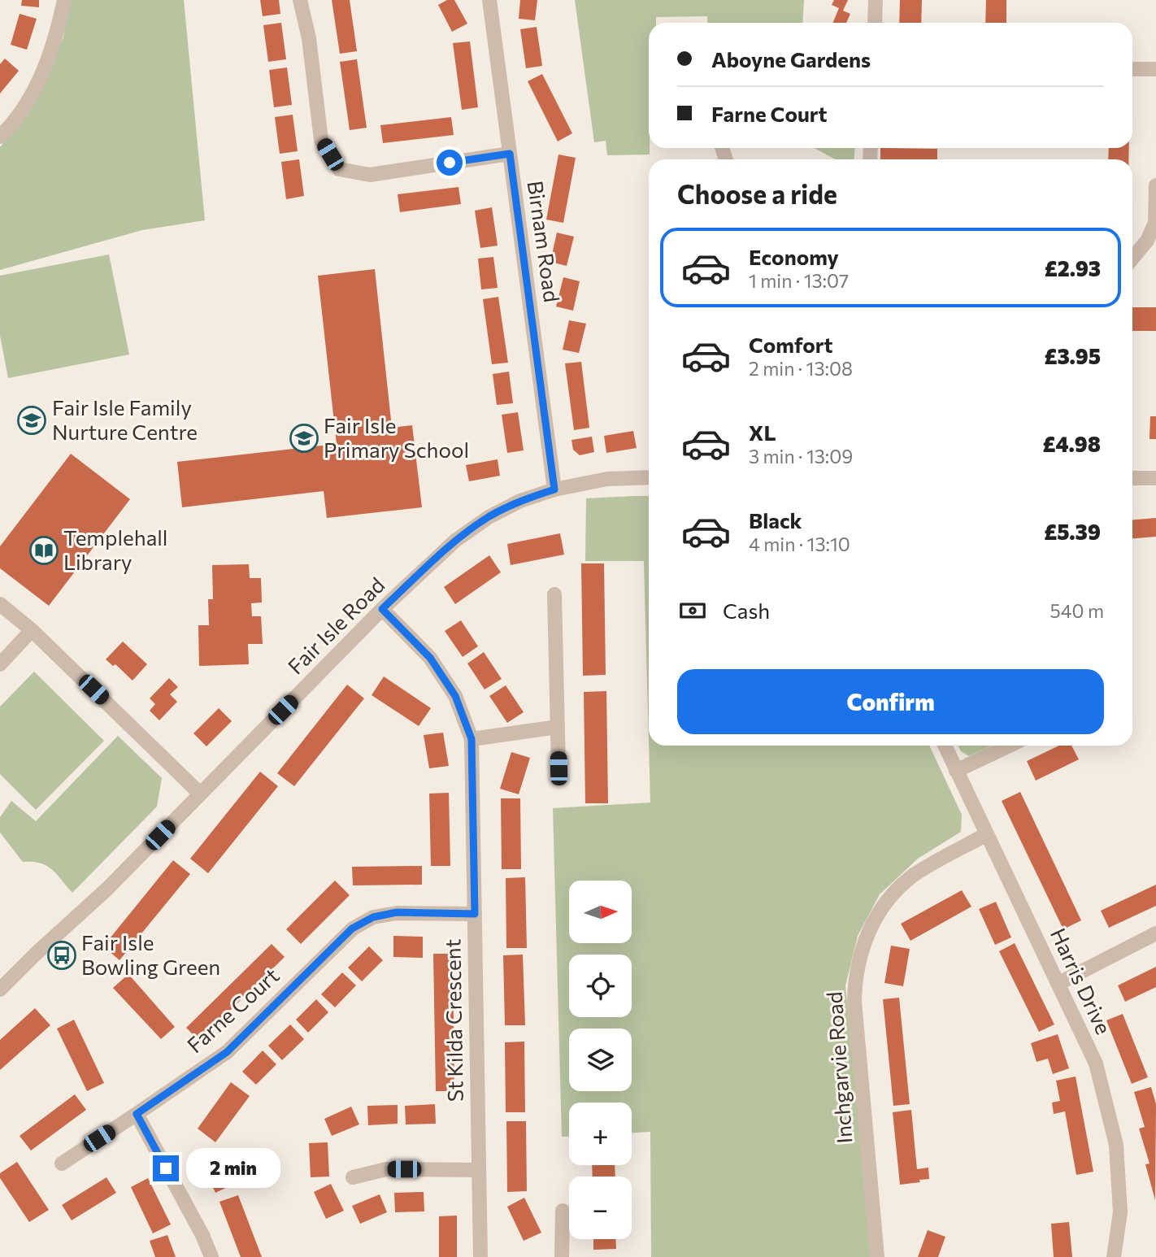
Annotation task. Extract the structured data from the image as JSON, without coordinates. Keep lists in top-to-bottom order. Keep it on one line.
{"streets":{"street":["Birnam Road","Fair Isle Road","Harris Drive","Farne Court","St Kilda Crescent","Inchgarvie Road"]},"crossings":[["Birnam Road","Fair Isle Road"],["Fair Isle Road","St Kilda Crescent"],["Harris Drive","Inchgarvie Road"],["Farne Court","St Kilda Crescent"]],"places":{"school or university":["Fair Isle Family Nurture Centre","Fair Isle Primary School"],"library":["Templehall Library"],"bus stop":["Fair Isle Bowling Green"]},"north":"right","page":{"banner":["Aboyne Gardens","Farne Court"],"heading":"Choose a ride","list":[{"name":"Economy","note":"1 min · 13:07","value":"£2.93"},{"name":"Comfort","note":"2 min · 13:08","value":"£3.95"},{"name":"XL","note":"3 min · 13:09","value":"£4.98"},{"name":"Black","note":"4 min · 13:10","value":"£5.39"}],"pay":["Cash","540 m"],"buttons":"Confirm","map_buttons":["+","−"],"bubble":"2 min"}}
